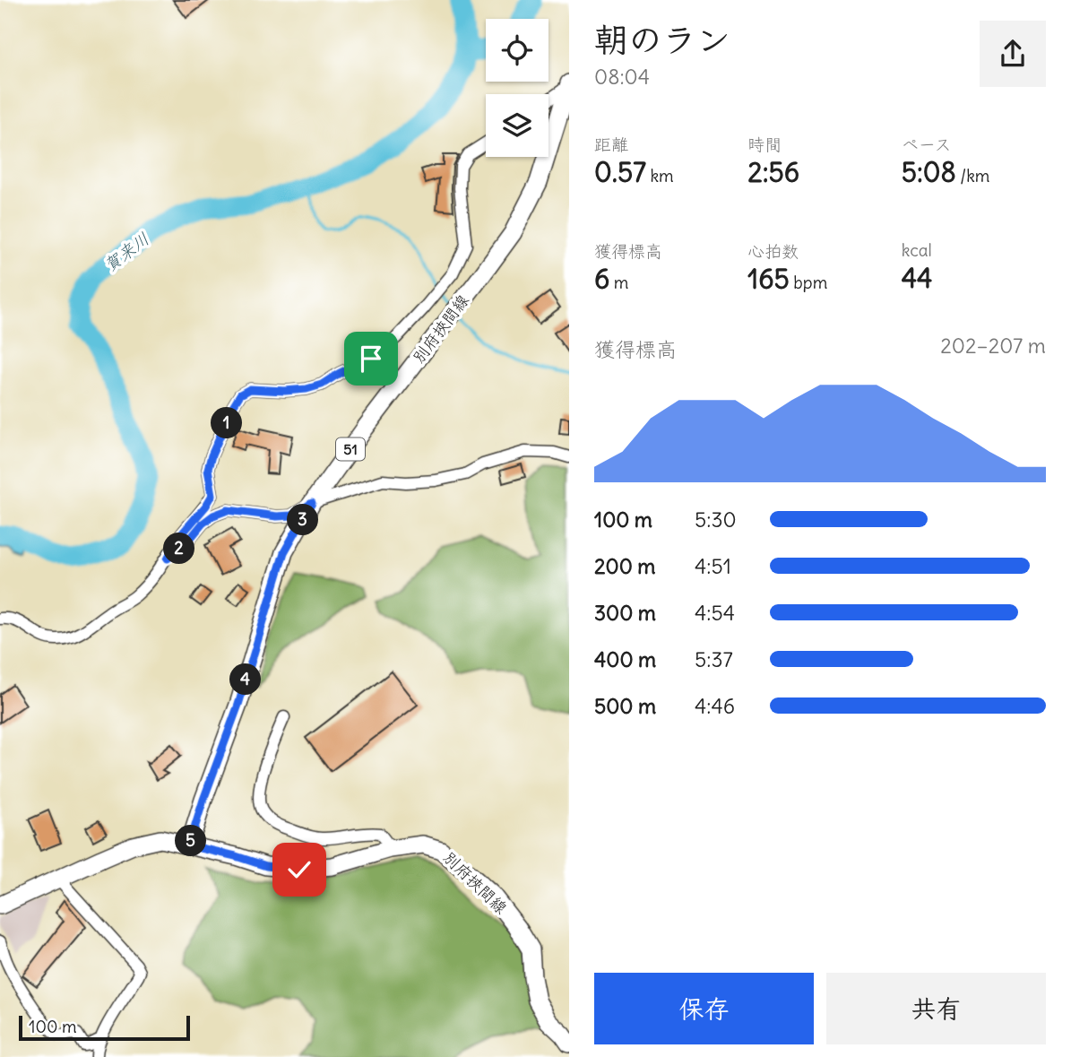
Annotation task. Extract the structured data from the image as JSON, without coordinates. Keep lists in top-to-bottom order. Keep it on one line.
{"streets":{"main road":["別府挾間線","51"]},"water":["賀来川"],"scale_bar":"100 m","page":{"heading":["朝のラン","08:04"],"stats":[["距離","0.57 km"],["時間","2:56"],["ペース","5:08 /km"],["獲得標高","6 m"],["心拍数","165 bpm"],["kcal","44"]],"chart":["獲得標高","202–207 m"],"pins":["1","3","2","4","5"],"list":[{"name":"100 m","note":"5:30"},{"name":"200 m","note":"4:51"},{"name":"300 m","note":"4:54"},{"name":"400 m","note":"5:37"},{"name":"500 m","note":"4:46"}],"buttons":["保存","共有"],"scale":"100 m"}}
